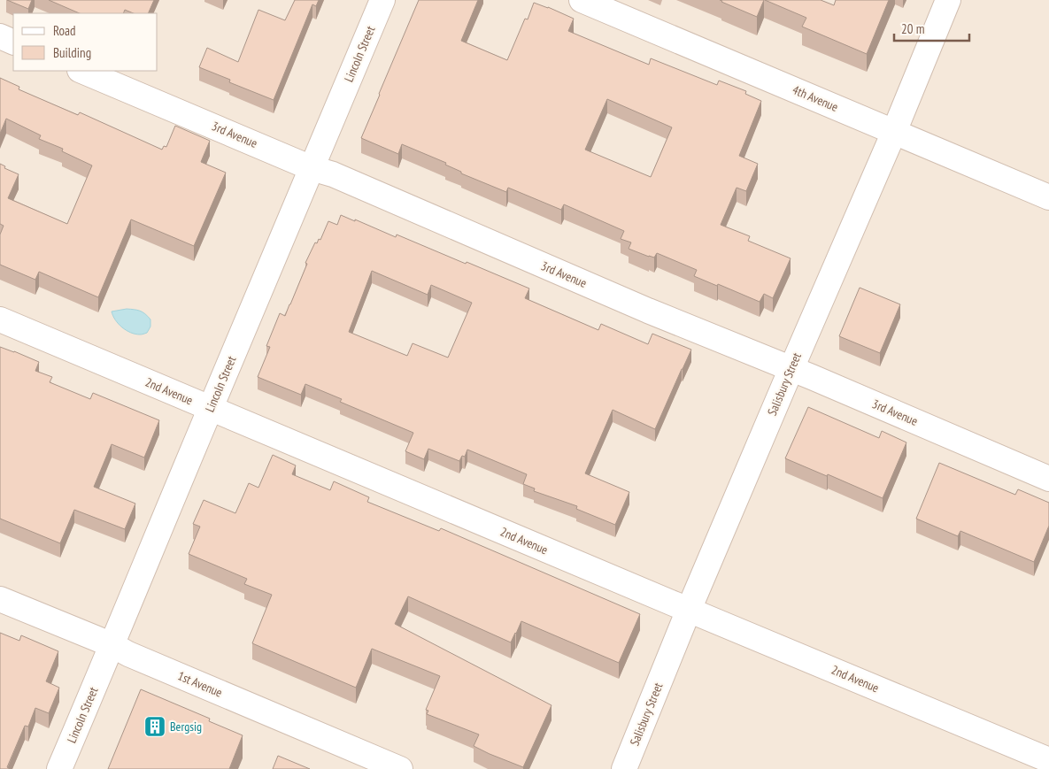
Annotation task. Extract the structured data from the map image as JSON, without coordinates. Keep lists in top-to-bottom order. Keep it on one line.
{"streets":{"street":["Lincoln Street","4th Avenue","3rd Avenue","Salisbury Street","2nd Avenue","1st Avenue"]},"crossings":[["Lincoln Street","3rd Avenue"],["Lincoln Street","2nd Avenue"],["Lincoln Street","1st Avenue"],["4th Avenue","Salisbury Street"],["3rd Avenue","Salisbury Street"],["Salisbury Street","2nd Avenue"]],"places":{"building":["Bergsig"]},"legend":["Road","Building"],"scale_bar":"20 m"}
